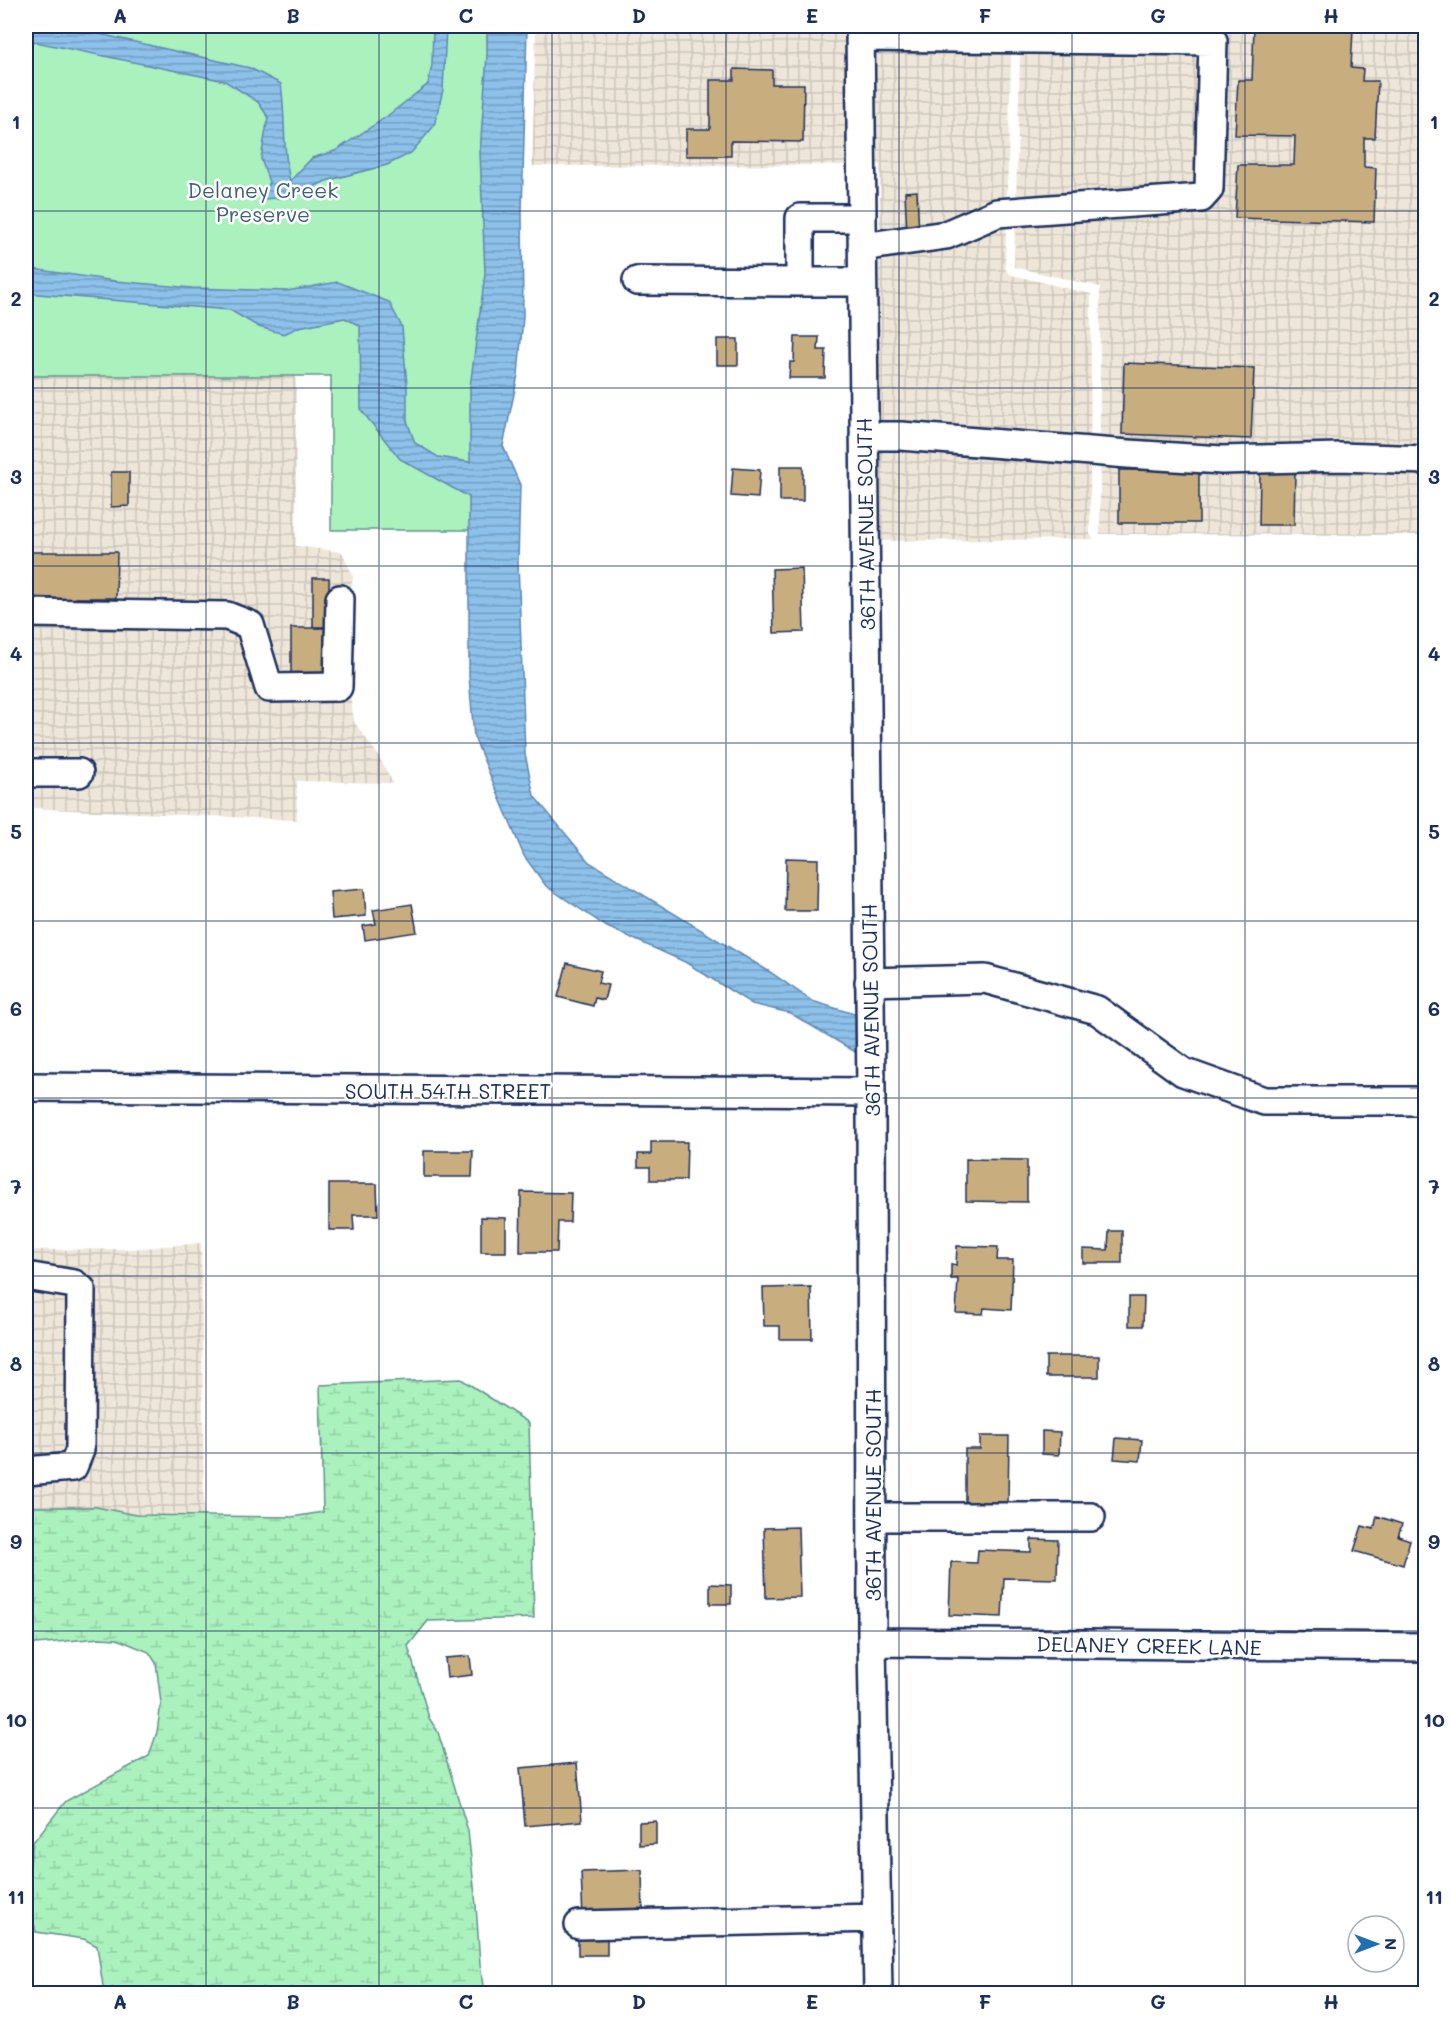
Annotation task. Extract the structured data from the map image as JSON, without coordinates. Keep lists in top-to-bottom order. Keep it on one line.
{"streets":{"street":["36TH AVENUE SOUTH","SOUTH 54TH STREET","DELANEY CREEK LANE"]},"crossings":[["36TH AVENUE SOUTH","SOUTH 54TH STREET"],["36TH AVENUE SOUTH","DELANEY CREEK LANE"]],"parks":["Delaney Creek Preserve"],"north":"right","grid":{"columns":["A","B","C","D","E","F","G","H"],"rows":["1","2","3","4","5","6","7","8","9","10","11"]}}
